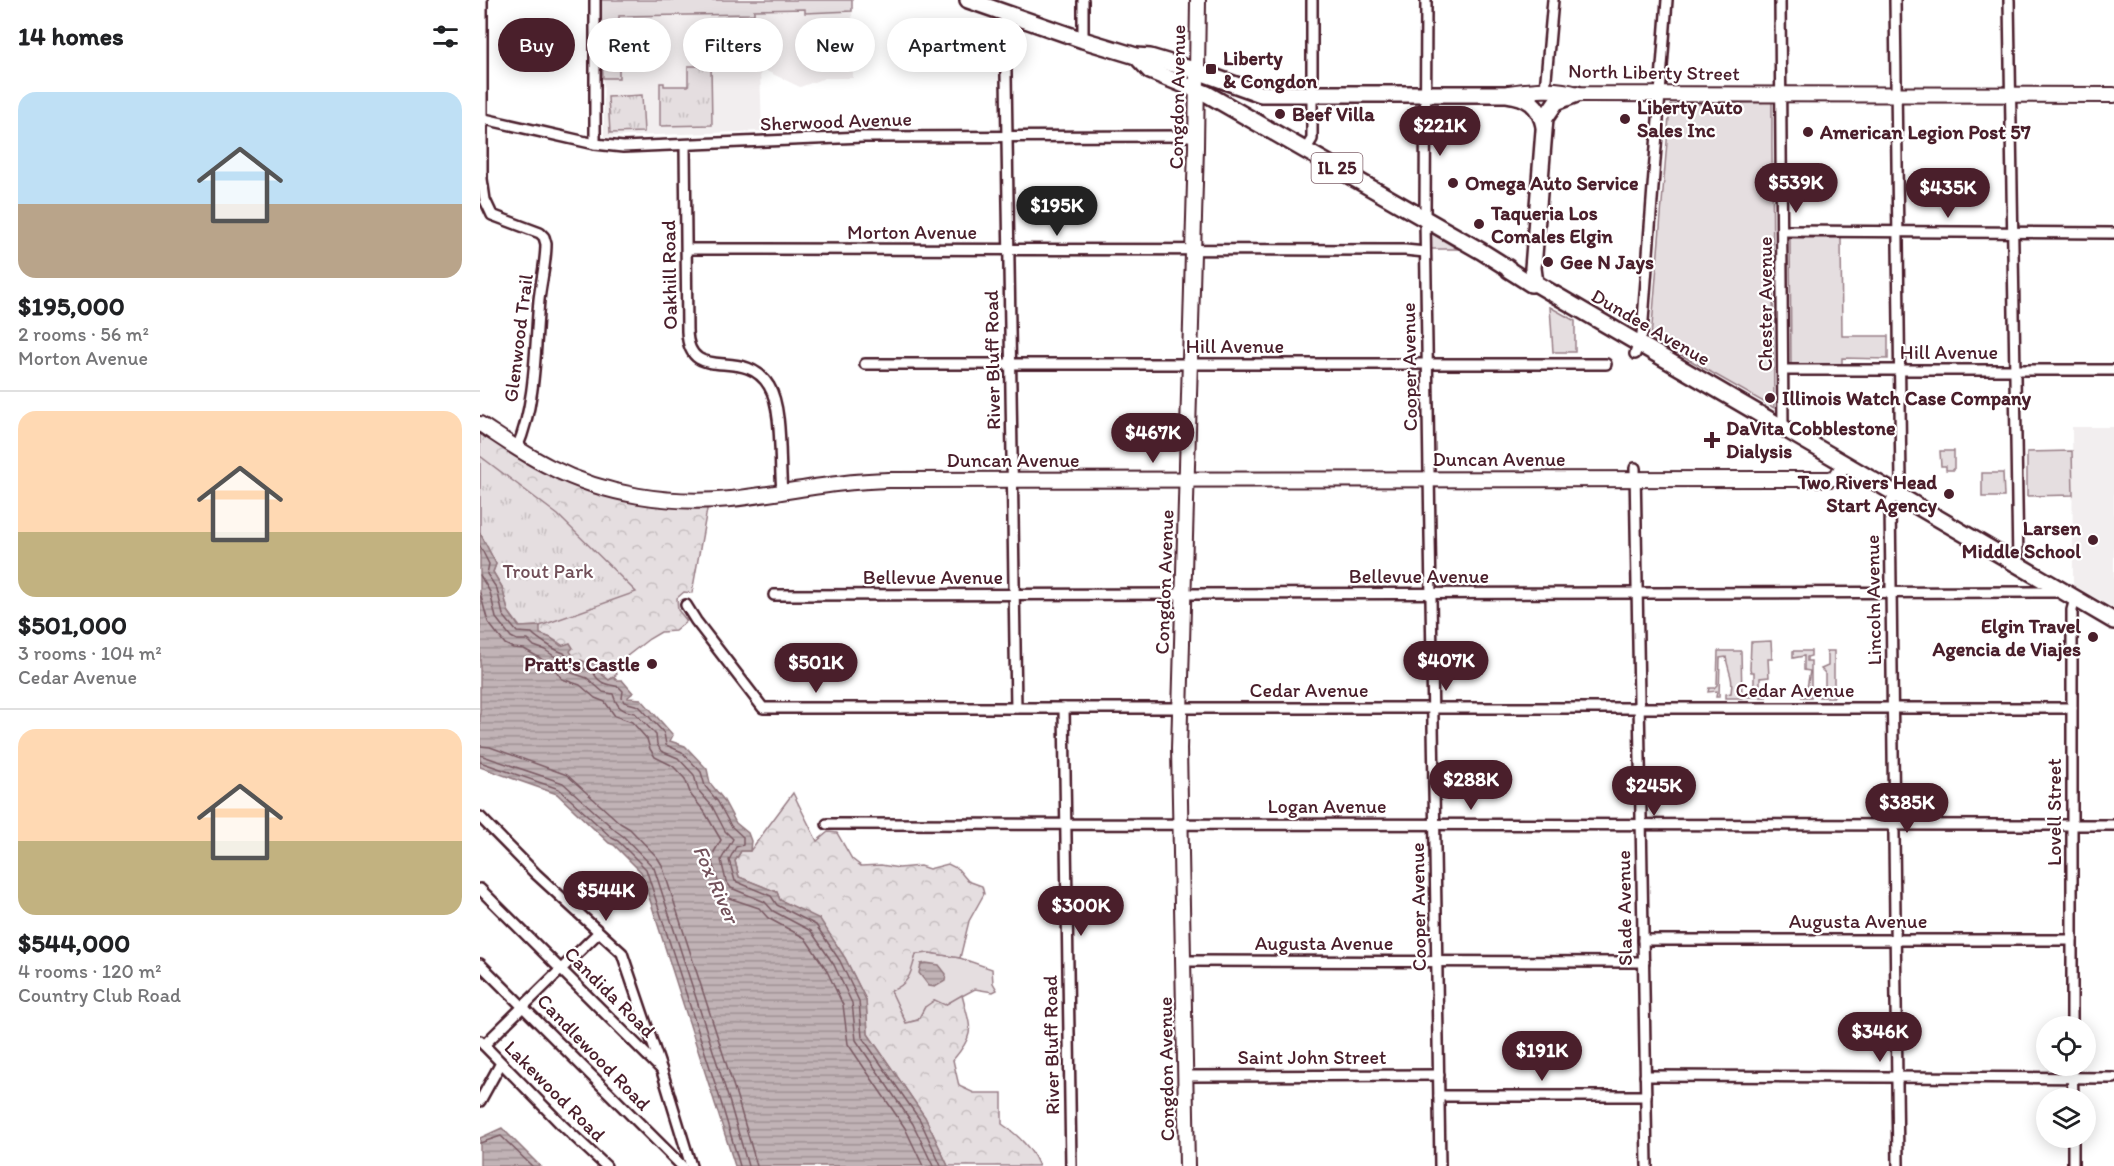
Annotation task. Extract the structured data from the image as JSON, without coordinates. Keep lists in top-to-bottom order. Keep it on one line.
{"streets":{"main road":["North Liberty Street","IL 25","Dundee Avenue"],"street":["Congdon Avenue","Sherwood Avenue","Morton Avenue","Oakhill Road","Chester Avenue","Glenwood Trail","Hill Avenue","River Bluff Road","Cooper Avenue","Duncan Avenue","Bellevue Avenue","Lincoln Avenue","Cedar Avenue","Logan Avenue","Lovell Street","Slade Avenue","Augusta Avenue","Candida Road","Candlewood Road","Saint John Street","Lakewood Road"]},"crossings":[["North Liberty Street","Congdon Avenue"],["North Liberty Street","Chester Avenue"],["North Liberty Street","Dundee Avenue"],["North Liberty Street","Cooper Avenue"],["North Liberty Street","Lincoln Avenue"],["Congdon Avenue","Sherwood Avenue"],["Congdon Avenue","Morton Avenue"],["Congdon Avenue","Dundee Avenue"],["Congdon Avenue","Hill Avenue"],["Congdon Avenue","Duncan Avenue"],["Congdon Avenue","Bellevue Avenue"],["Congdon Avenue","Cedar Avenue"],["Congdon Avenue","Logan Avenue"],["Congdon Avenue","Augusta Avenue"],["Congdon Avenue","Saint John Street"],["Sherwood Avenue","Oakhill Road"],["Sherwood Avenue","Glenwood Trail"],["Sherwood Avenue","River Bluff Road"],["Morton Avenue","Oakhill Road"],["Morton Avenue","River Bluff Road"],["Morton Avenue","Cooper Avenue"],["Oakhill Road","Duncan Avenue"],["Chester Avenue","Dundee Avenue"],["Chester Avenue","Hill Avenue"],["Dundee Avenue","River Bluff Road"],["Dundee Avenue","Cooper Avenue"],["Dundee Avenue","Duncan Avenue"],["Dundee Avenue","Bellevue Avenue"],["Dundee Avenue","Lincoln Avenue"],["Dundee Avenue","Lovell Street"],["Glenwood Trail","Duncan Avenue"],["Hill Avenue","River Bluff Road"],["Hill Avenue","Cooper Avenue"],["Hill Avenue","Lincoln Avenue"],["River Bluff Road","Duncan Avenue"],["River Bluff Road","Bellevue Avenue"],["River Bluff Road","Cedar Avenue"],["River Bluff Road","Logan Avenue"],["Cooper Avenue","Duncan Avenue"],["Cooper Avenue","Bellevue Avenue"],["Cooper Avenue","Cedar Avenue"],["Cooper Avenue","Logan Avenue"],["Cooper Avenue","Augusta Avenue"],["Cooper Avenue","Saint John Street"],["Duncan Avenue","Slade Avenue"],["Bellevue Avenue","Lincoln Avenue"],["Bellevue Avenue","Lovell Street"],["Bellevue Avenue","Slade Avenue"],["Lincoln Avenue","Cedar Avenue"],["Lincoln Avenue","Logan Avenue"],["Lincoln Avenue","Augusta Avenue"],["Cedar Avenue","Lovell Street"],["Cedar Avenue","Slade Avenue"],["Logan Avenue","Lovell Street"],["Logan Avenue","Slade Avenue"],["Lovell Street","Augusta Avenue"],["Slade Avenue","Augusta Avenue"]],"water":["Fox River"],"parks":["Trout Park"],"places":{"transit":["Liberty & Congdon"],"other":["Beef Villa","Liberty Auto Sales Inc","American Legion Post 57","Omega Auto Service","Taqueria Los Comales Elgin","Gee N Jays","Illinois Watch Case Company","Two Rivers Head Start Agency","Larsen Middle School","Elgin Travel Agencia de Viajes","Pratt's Castle"],"health":["DaVita Cobblestone Dialysis"]},"page":{"heading":"14 homes","chip":["Buy","Rent","Filters","New","Apartment"],"list":[{"name":"$195,000","note":"2 rooms · 56 m² · Morton Avenue"},{"name":"$501,000","note":"3 rooms · 104 m² · Cedar Avenue"},{"name":"$544,000","note":"4 rooms · 120 m² · Country Club Road"}],"price":["$221K","$539K","$435K","$195K","$467K","$407K","$501K","$288K","$245K","$385K","$544K","$300K","$346K","$191K"]}}
